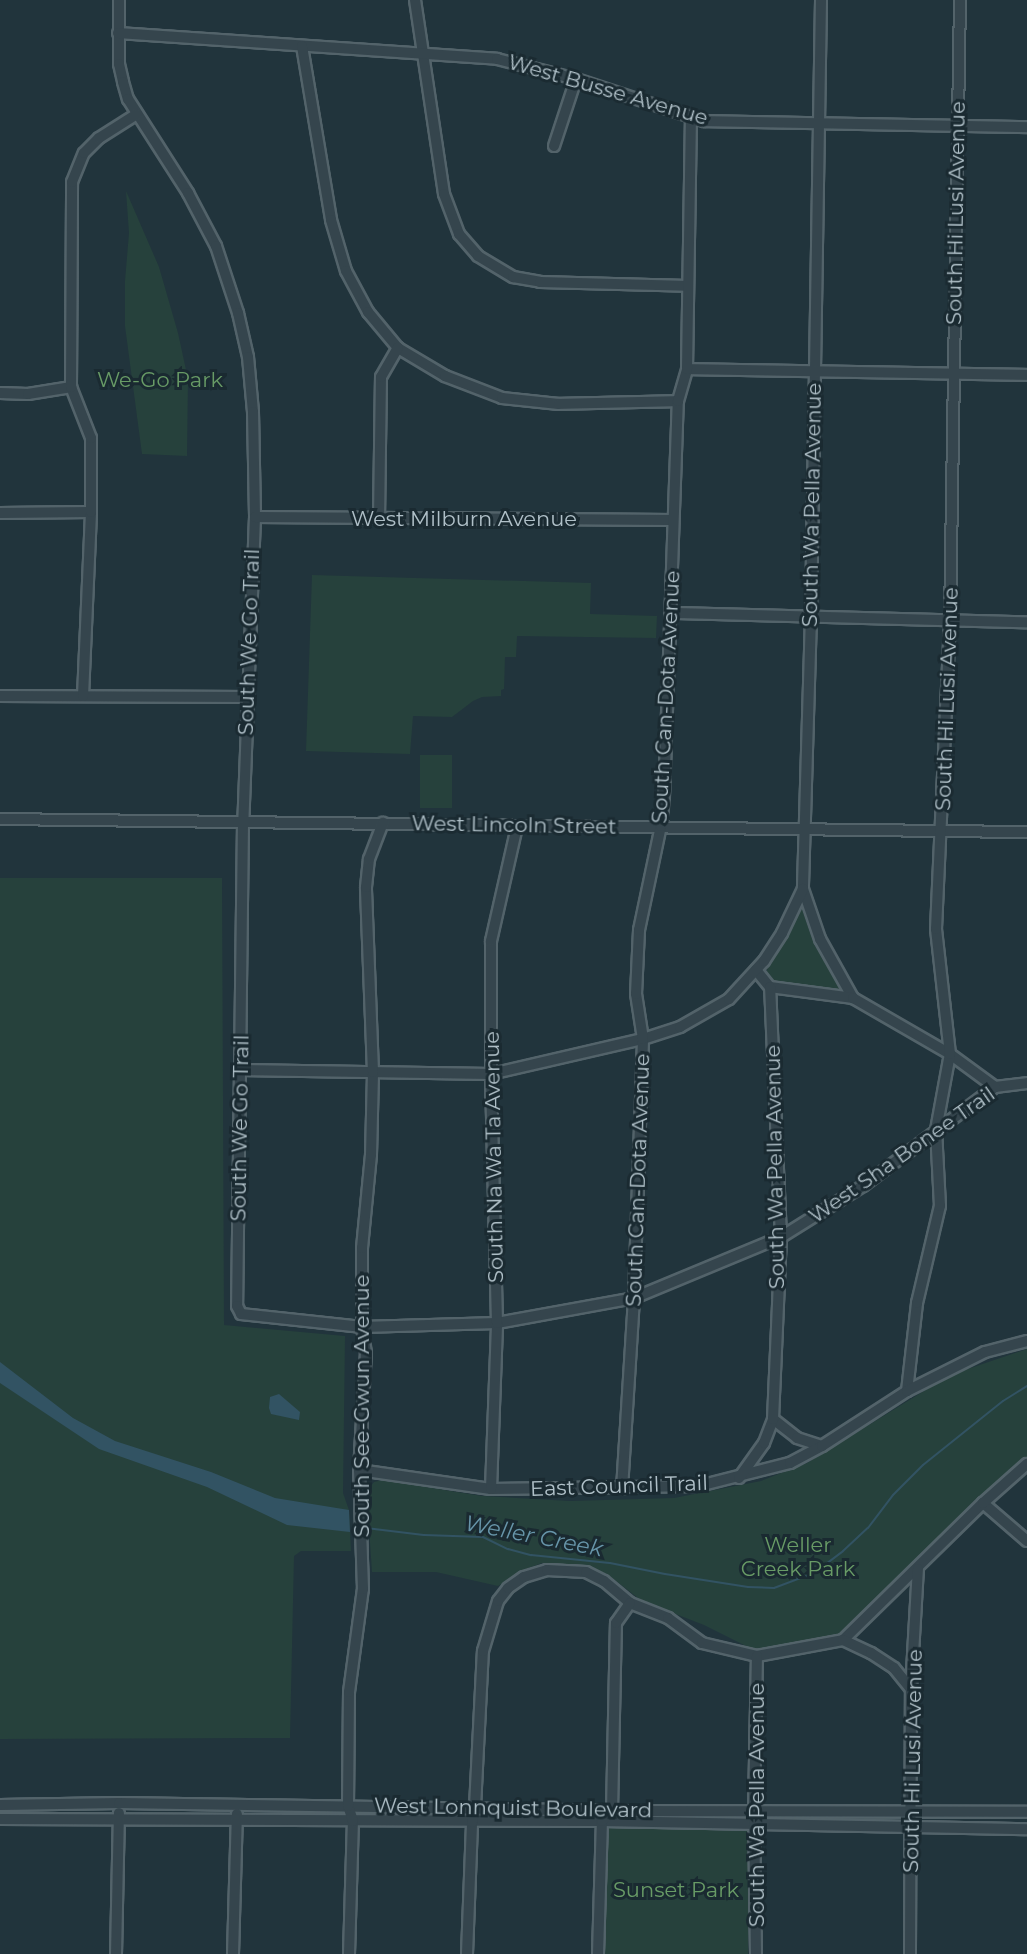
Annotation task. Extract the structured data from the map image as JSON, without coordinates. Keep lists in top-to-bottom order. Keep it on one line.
{"streets":{"street":["West Busse Avenue","South Hi Lusi Avenue","South Wa Pella Avenue","West Milburn Avenue","South We Go Trail","South Can-Dota Avenue","West Lincoln Street","West Sha Bonee Trail","South Na Wa Ta Avenue","South See-Gwun Avenue","East Council Trail","West Lonnquist Boulevard"]},"crossings":[["West Busse Avenue","South Hi Lusi Avenue"],["West Busse Avenue","South Wa Pella Avenue"],["West Busse Avenue","South We Go Trail"],["West Busse Avenue","South Can-Dota Avenue"],["South Hi Lusi Avenue","West Lincoln Street"],["South Hi Lusi Avenue","West Sha Bonee Trail"],["South Hi Lusi Avenue","East Council Trail"],["South Hi Lusi Avenue","West Lonnquist Boulevard"],["South Wa Pella Avenue","West Lincoln Street"],["South Wa Pella Avenue","West Sha Bonee Trail"],["South Wa Pella Avenue","East Council Trail"],["South Wa Pella Avenue","West Lonnquist Boulevard"],["West Milburn Avenue","South We Go Trail"],["West Milburn Avenue","South Can-Dota Avenue"],["South We Go Trail","West Lincoln Street"],["South We Go Trail","West Sha Bonee Trail"],["South Can-Dota Avenue","West Lincoln Street"],["South Can-Dota Avenue","West Sha Bonee Trail"],["South Can-Dota Avenue","East Council Trail"],["West Lincoln Street","South Na Wa Ta Avenue"],["West Lincoln Street","South See-Gwun Avenue"],["West Sha Bonee Trail","South Na Wa Ta Avenue"],["West Sha Bonee Trail","South See-Gwun Avenue"],["South Na Wa Ta Avenue","East Council Trail"],["South See-Gwun Avenue","East Council Trail"],["South See-Gwun Avenue","West Lonnquist Boulevard"]],"water":["Weller Creek"],"parks":["We-Go Park","Weller Creek Park","Sunset Park"]}
